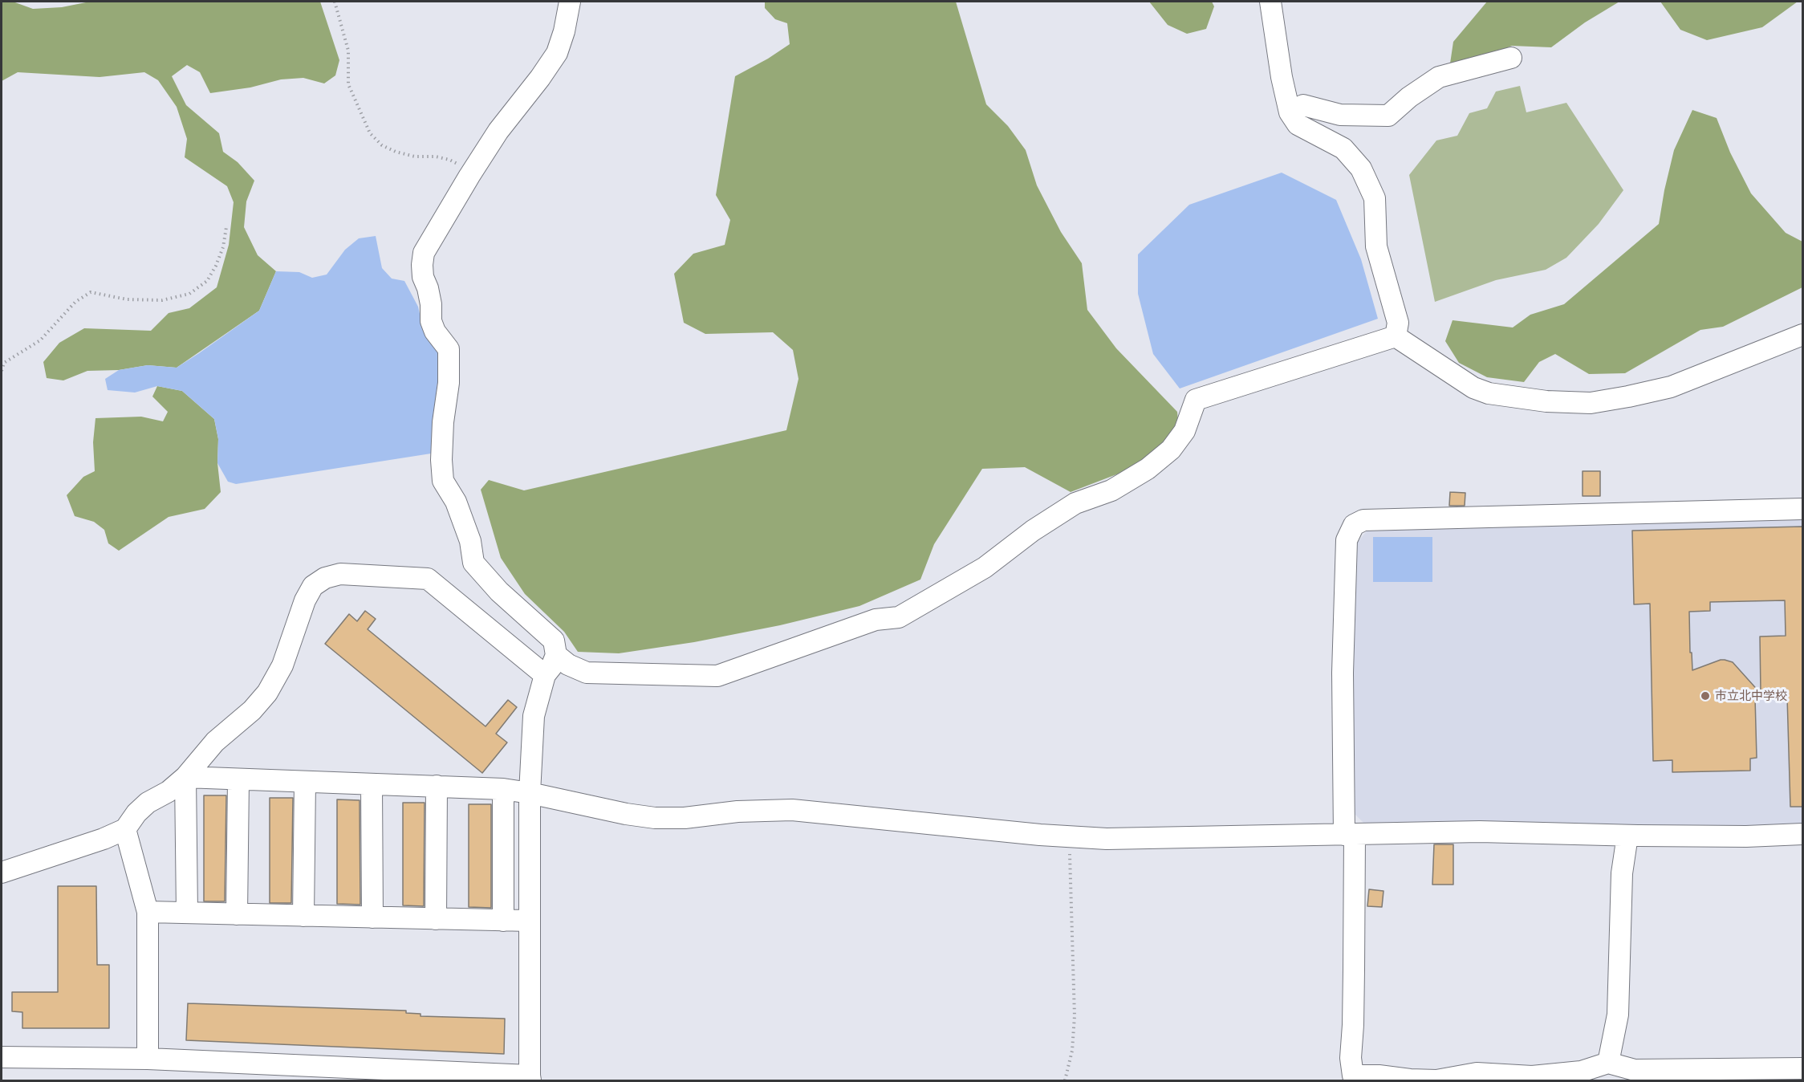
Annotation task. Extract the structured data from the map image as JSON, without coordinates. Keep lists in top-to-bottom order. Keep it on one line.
{"places":["市立北中学校"]}
